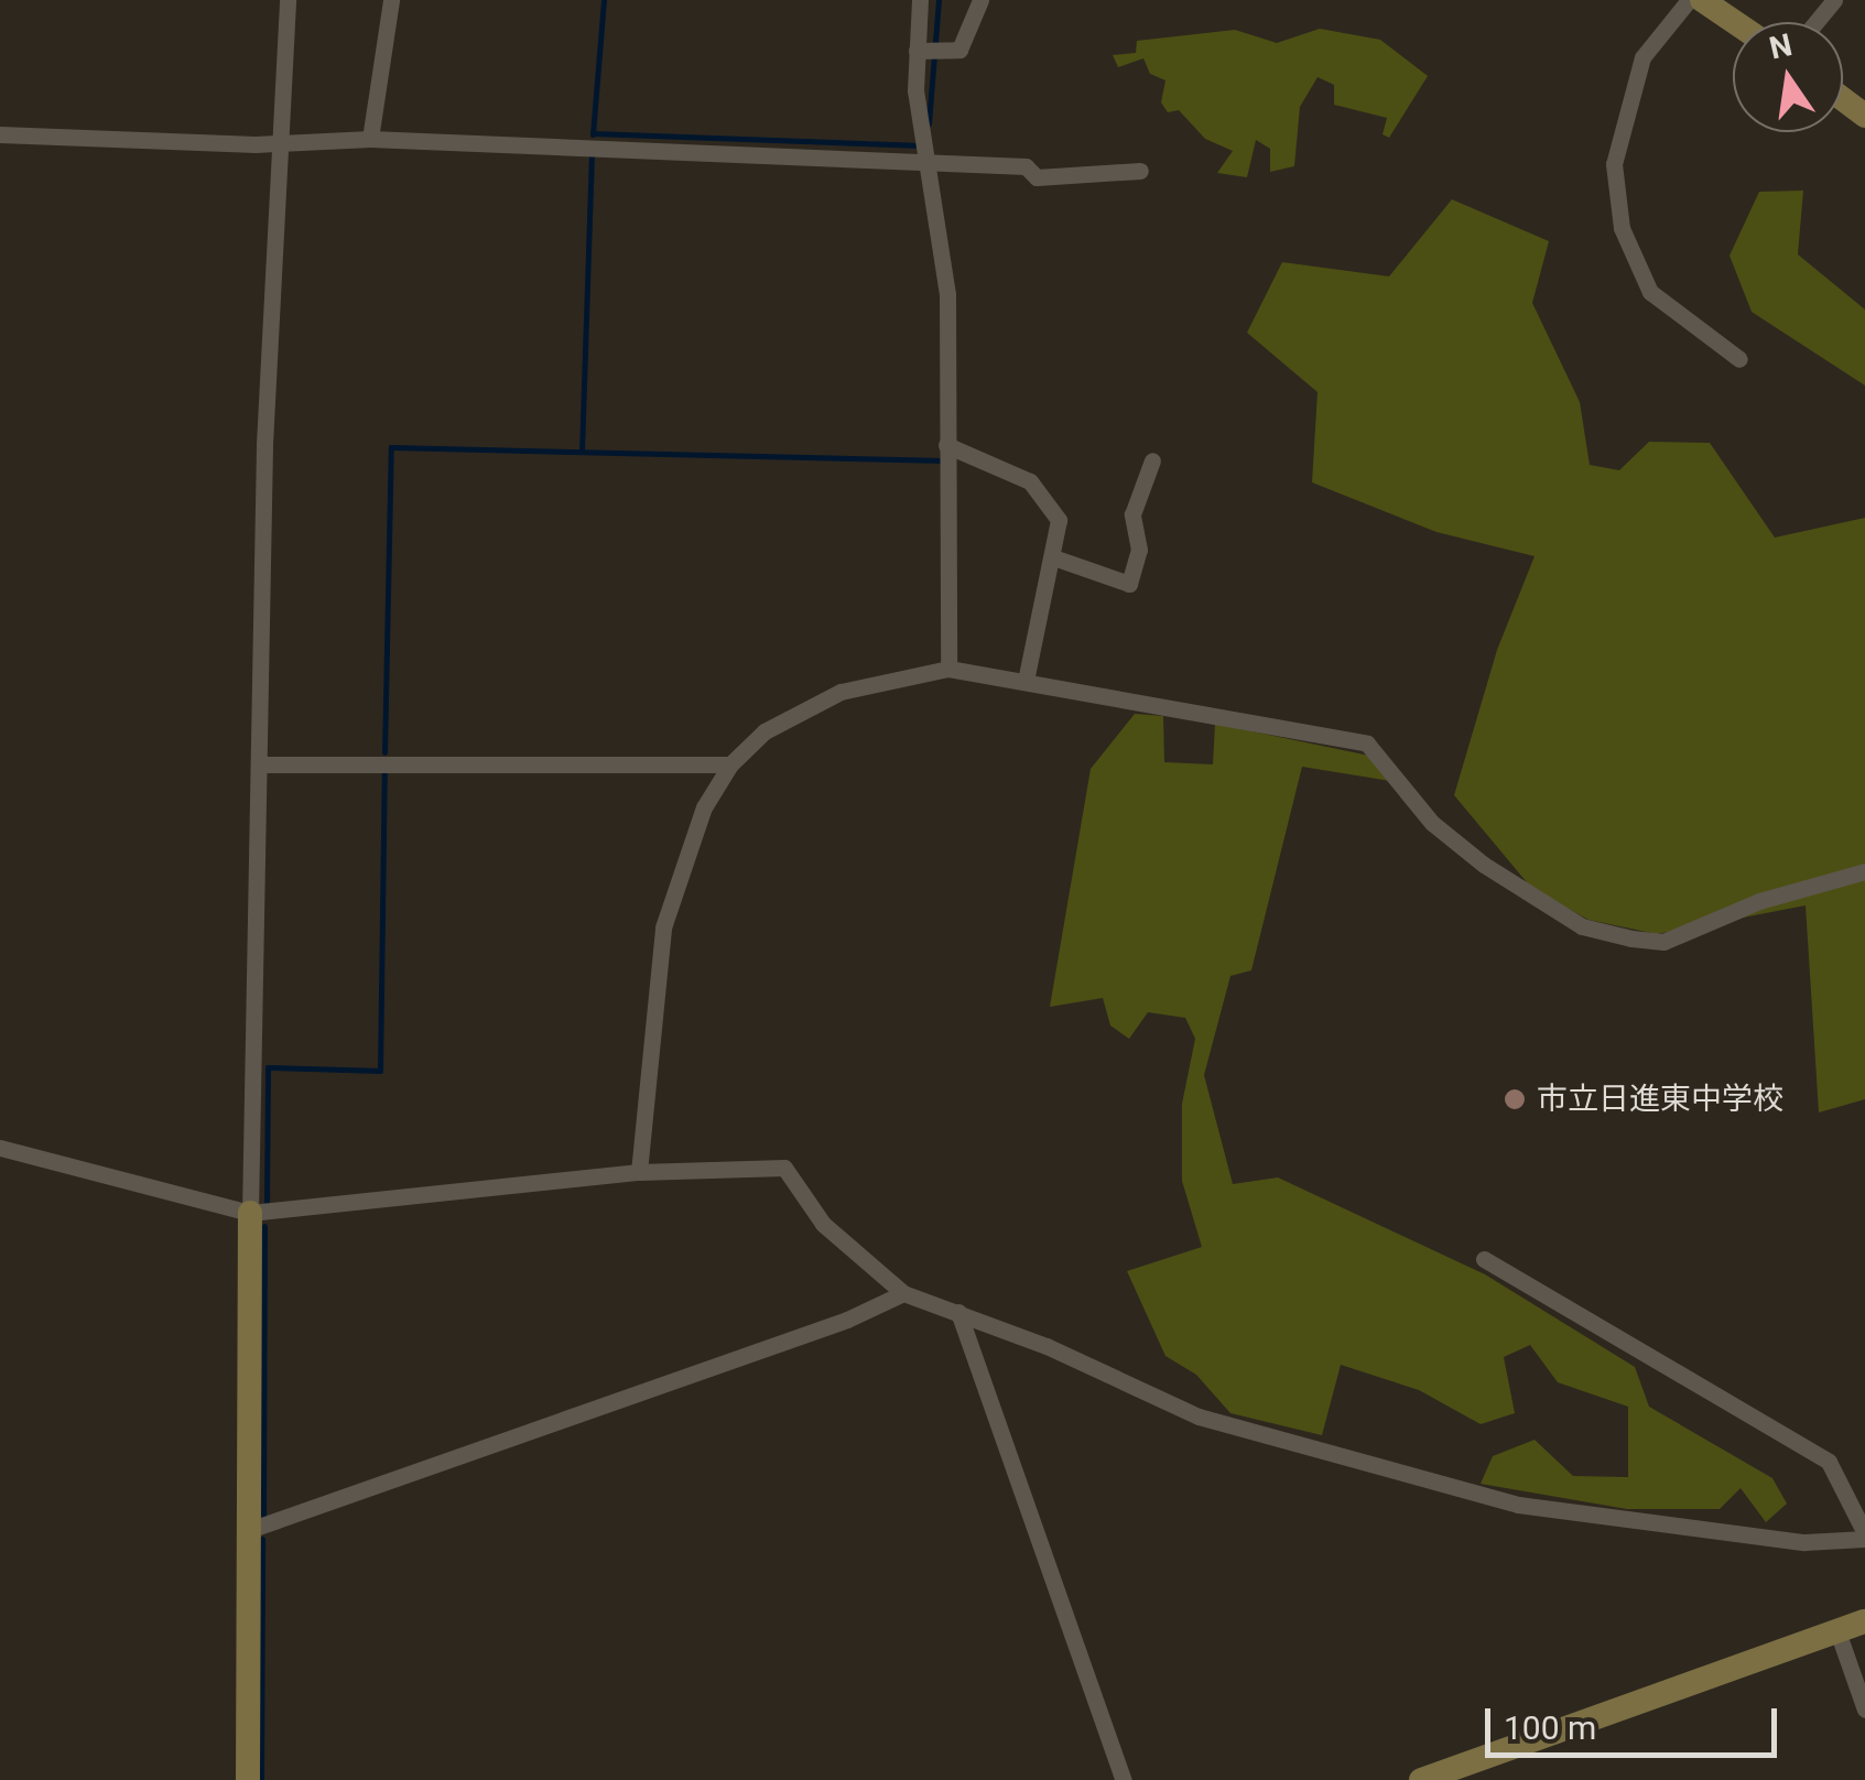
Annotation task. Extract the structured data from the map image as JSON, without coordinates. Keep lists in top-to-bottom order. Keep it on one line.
{"places":["市立日進東中学校"],"scale_bar":"100 m","north":"top"}
